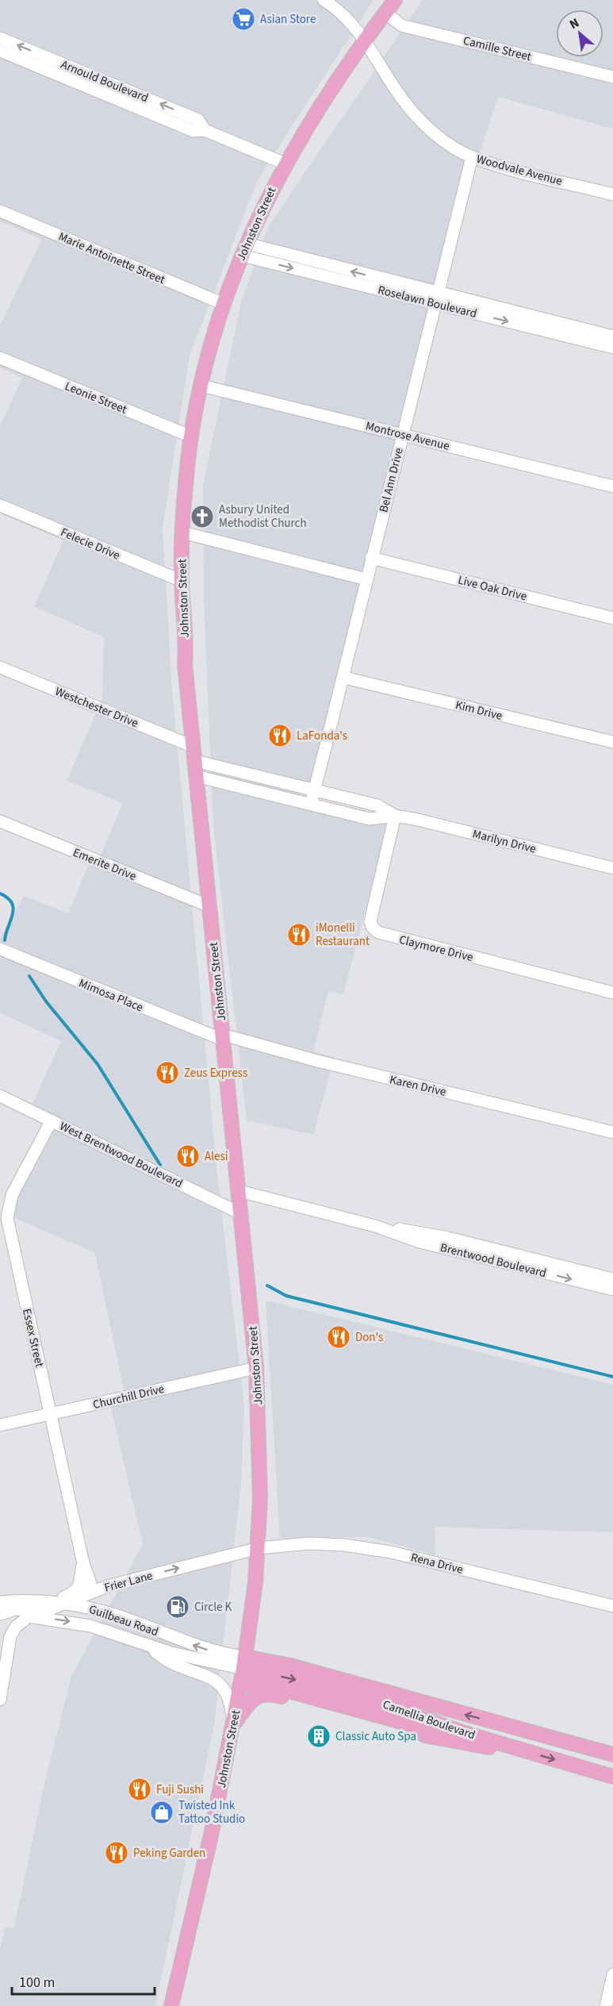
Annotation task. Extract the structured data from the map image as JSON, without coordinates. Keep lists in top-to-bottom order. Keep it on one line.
{"streets":{"main road":["Johnston Street","Camellia Boulevard"],"street":["Camille Street","Arnould Boulevard","Woodvale Avenue","Marie Antoinette Street","Roselawn Boulevard","Leonie Street","Montrose Avenue","Bel Ann Drive","Felecie Drive","Live Oak Drive","Westchester Drive","Kim Drive","Marilyn Drive","Emerite Drive","Claymore Drive","Mimosa Place","Karen Drive","West Brentwood Boulevard","Brentwood Boulevard","Essex Street","Churchill Drive","Rena Drive","Frier Lane","Guilbeau Road"]},"crossings":[["Camille Street","Johnston Street"],["Arnould Boulevard","Johnston Street"],["Woodvale Avenue","Johnston Street"],["Woodvale Avenue","Bel Ann Drive"],["Johnston Street","Marie Antoinette Street"],["Johnston Street","Roselawn Boulevard"],["Johnston Street","Leonie Street"],["Johnston Street","Montrose Avenue"],["Johnston Street","Felecie Drive"],["Johnston Street","Westchester Drive"],["Johnston Street","Marilyn Drive"],["Johnston Street","Emerite Drive"],["Johnston Street","Mimosa Place"],["Johnston Street","Karen Drive"],["Johnston Street","West Brentwood Boulevard"],["Johnston Street","Brentwood Boulevard"],["Johnston Street","Churchill Drive"],["Johnston Street","Rena Drive"],["Johnston Street","Frier Lane"],["Johnston Street","Guilbeau Road"],["Johnston Street","Camellia Boulevard"],["Roselawn Boulevard","Bel Ann Drive"],["Montrose Avenue","Bel Ann Drive"],["Bel Ann Drive","Live Oak Drive"],["Bel Ann Drive","Kim Drive"],["Bel Ann Drive","Marilyn Drive"],["Westchester Drive","Marilyn Drive"],["Marilyn Drive","Claymore Drive"],["Mimosa Place","Karen Drive"],["West Brentwood Boulevard","Essex Street"],["Essex Street","Churchill Drive"],["Essex Street","Frier Lane"],["Essex Street","Guilbeau Road"],["Rena Drive","Frier Lane"],["Frier Lane","Guilbeau Road"],["Guilbeau Road","Camellia Boulevard"]],"one_way":["Frier Lane"],"places":{"supermarket":["Asian Store"],"church":["Asbury United Methodist Church"],"restaurant":["LaFonda's","iMonelli Restaurant","Zeus Express","Alesi","Don's","Fuji Sushi","Peking Garden"],"fuel station":["Circle K"],"building":["Classic Auto Spa"],"shop":["Twisted Ink Tattoo Studio"]},"scale_bar":"100 m","north":"top left"}
